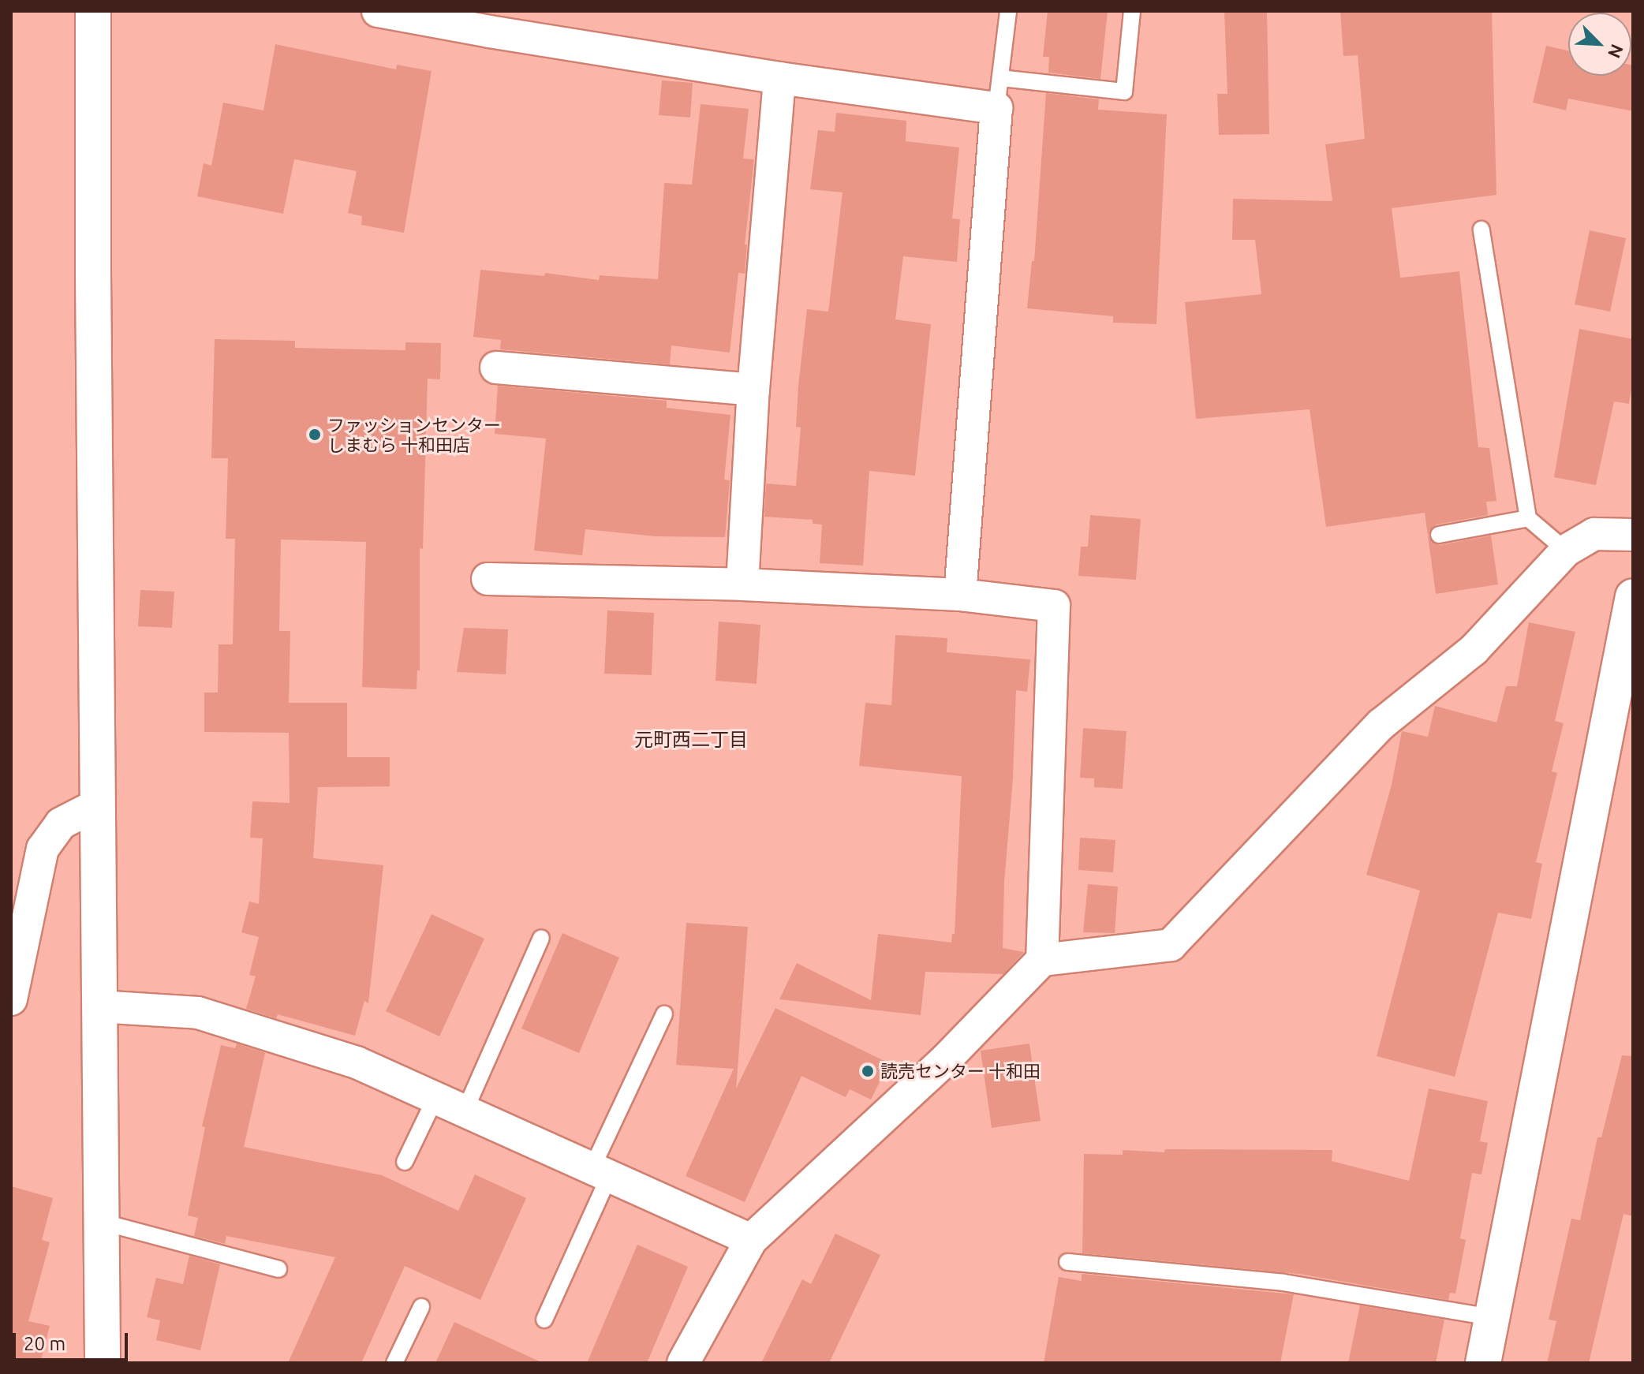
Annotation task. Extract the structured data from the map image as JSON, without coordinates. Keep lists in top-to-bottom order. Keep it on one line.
{"districts":["元町西二丁目"],"places":["ファッションセンター しまむら 十和田店","読売センター 十和田"],"scale_bar":"20 m","north":"bottom right"}
